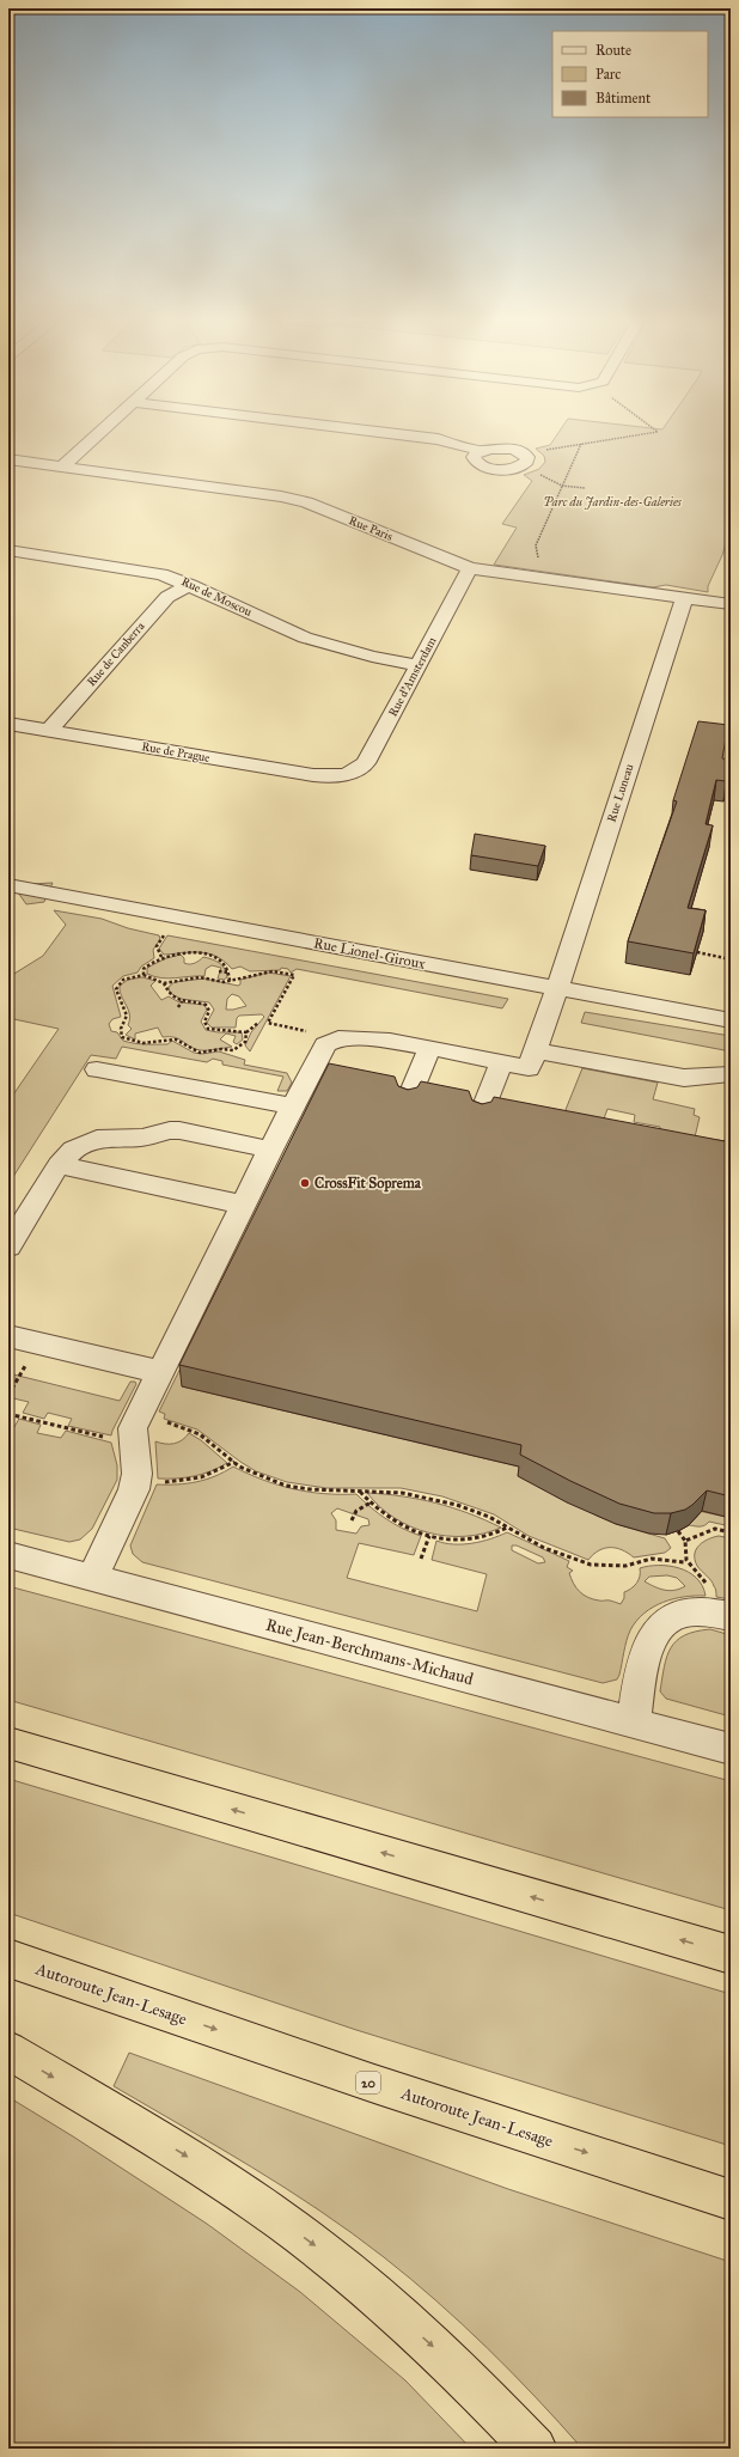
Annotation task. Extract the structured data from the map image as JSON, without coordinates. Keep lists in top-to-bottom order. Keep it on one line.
{"streets":{"highway":["Autoroute Jean-Lesage","20"],"street":["Rue Paris","Rue de Moscou","Rue de Canberra","Rue d'Amsterdam","Rue de Prague","Rue Luneau","Rue Lionel-Giroux","Rue Jean-Berchmans-Michaud"]},"crossings":[["Rue Paris","Rue d'Amsterdam"],["Rue Paris","Rue Luneau"],["Rue de Moscou","Rue de Canberra"],["Rue de Moscou","Rue d'Amsterdam"],["Rue de Canberra","Rue de Prague"],["Rue d'Amsterdam","Rue de Prague"],["Rue Luneau","Rue Lionel-Giroux"]],"parks":["Parc du Jardin-des-Galeries"],"places":["CrossFit Soprema"],"legend":["Route","Parc","Bâtiment"]}
